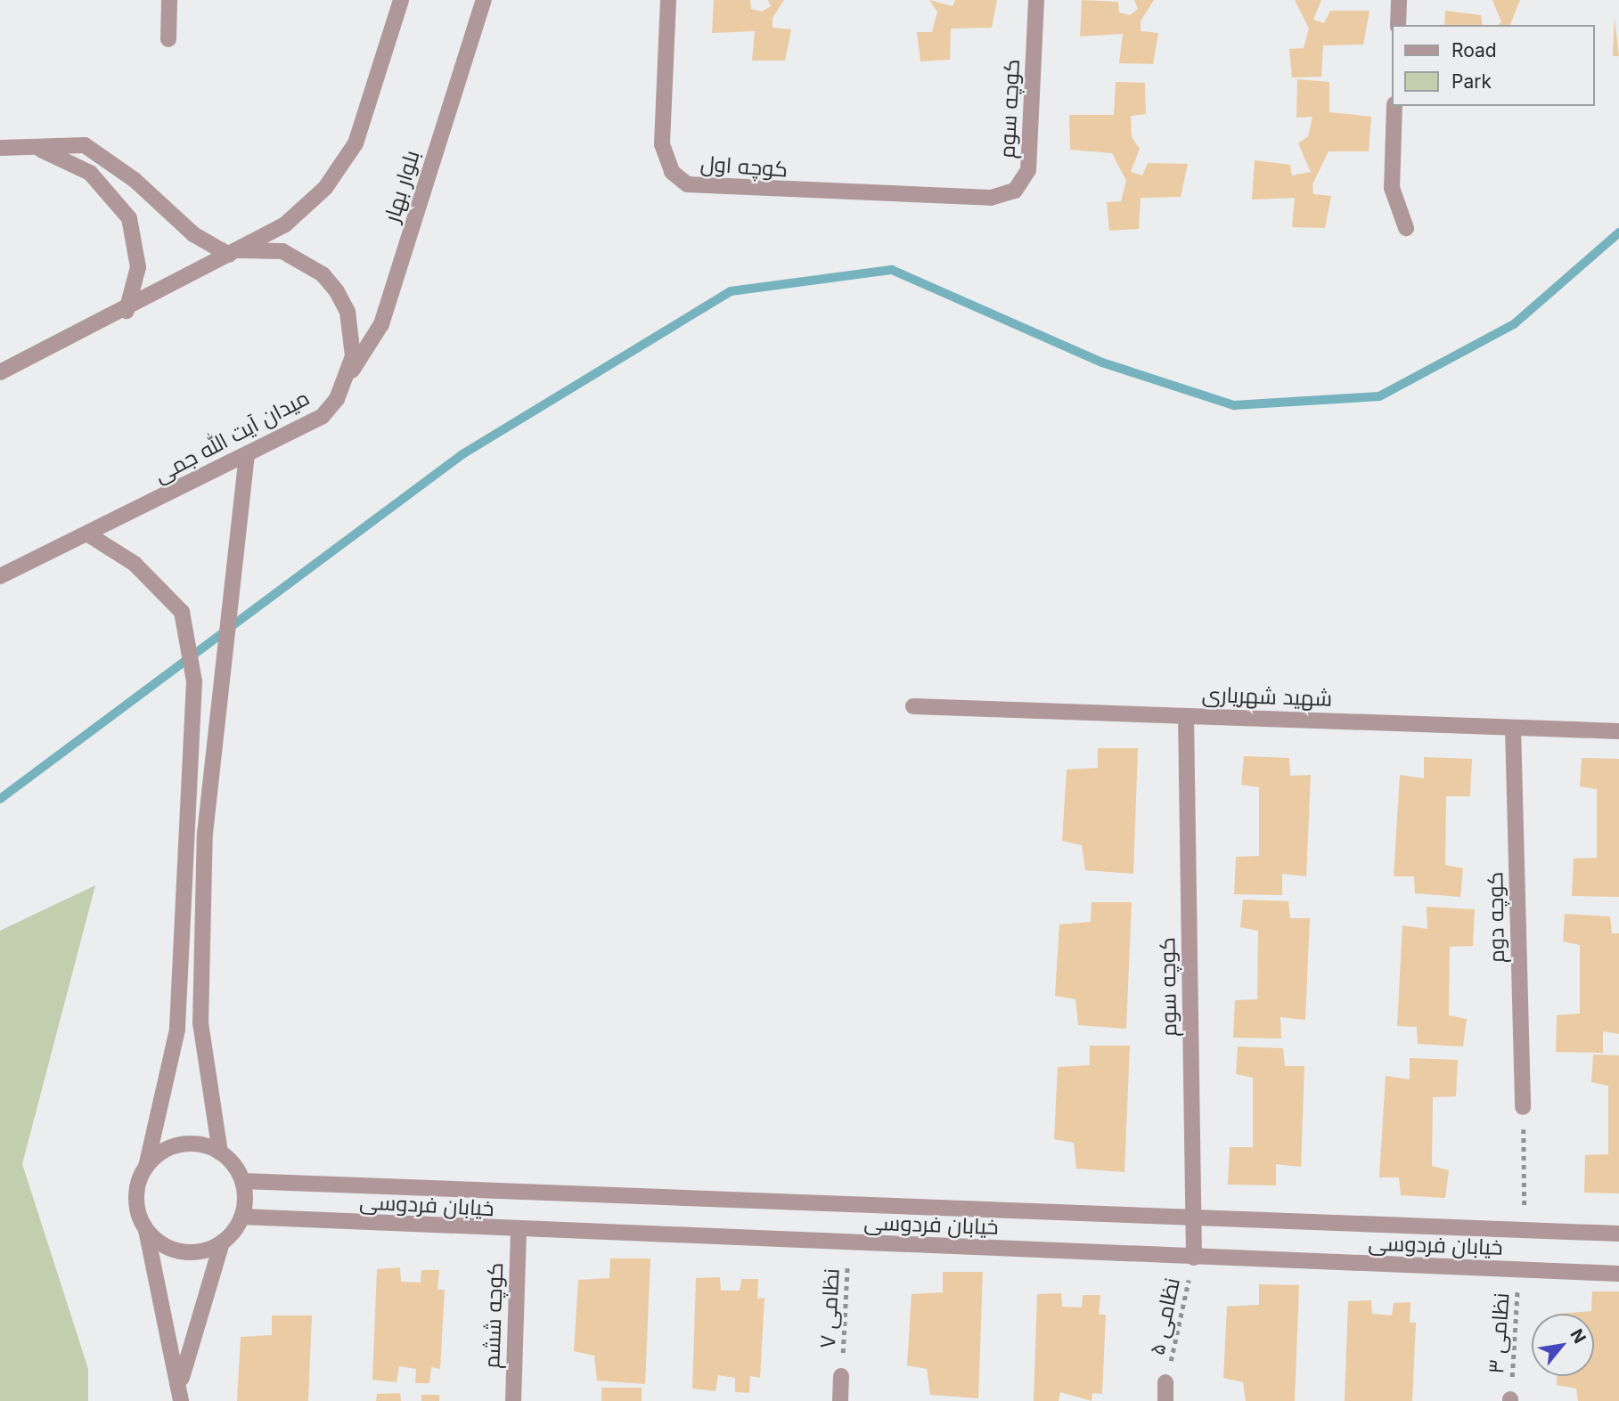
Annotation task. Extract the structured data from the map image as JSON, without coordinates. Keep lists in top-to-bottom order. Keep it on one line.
{"streets":{"street":["کوچه سوم","کوچه اول","بلوار بهار","میدان آیت الله جمی","شهید شهریاری","کوچه دوم","خیابان فردوسی","کوچه ششم"],"path":["نظامی ۷","نظامی ۵","نظامی ۳"]},"crossings":[["کوچه سوم","کوچه اول"],["کوچه سوم","شهید شهریاری"],["کوچه سوم","خیابان فردوسی"],["کوچه سوم","نظامی ۵"],["بلوار بهار","میدان آیت الله جمی"],["شهید شهریاری","کوچه دوم"],["خیابان فردوسی","نظامی ۷"],["خیابان فردوسی","کوچه ششم"],["خیابان فردوسی","نظامی ۵"],["خیابان فردوسی","نظامی ۳"]],"legend":["Road","Park"],"north":"top right"}
